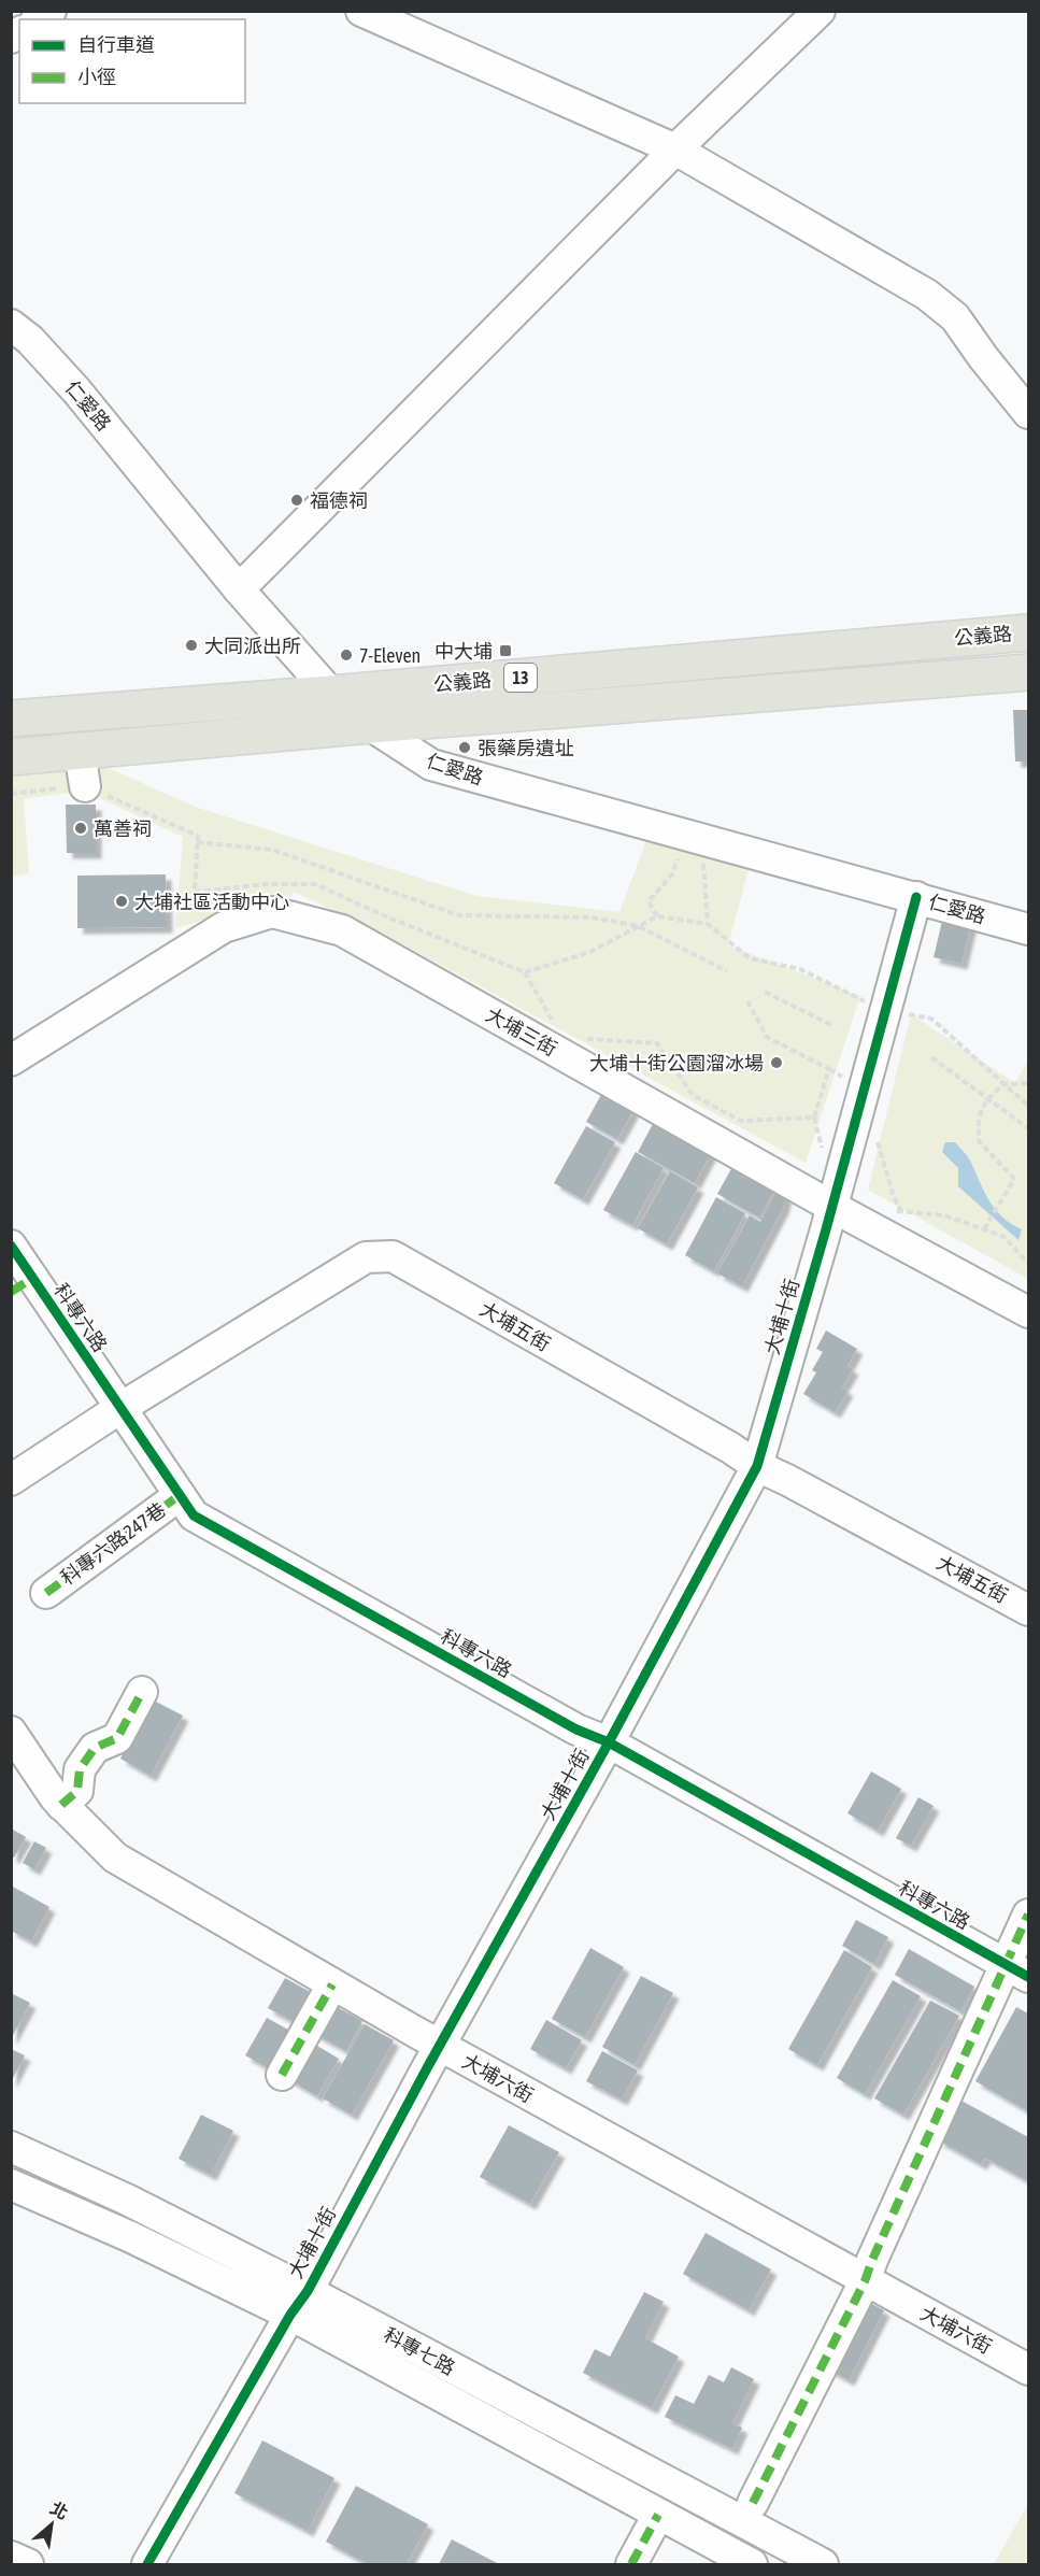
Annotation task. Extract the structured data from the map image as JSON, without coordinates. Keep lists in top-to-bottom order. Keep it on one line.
{"streets":{"main road":["公義路","13"],"street":["仁愛路","大埔三街","大埔十街","科專六路","大埔五街","科專六路247巷","大埔六街","科專七路"]},"crossings":[["仁愛路","公義路"],["仁愛路","大埔十街"],["大埔三街","大埔十街"],["大埔十街","科專六路"],["大埔十街","大埔五街"],["大埔十街","大埔六街"],["大埔十街","科專七路"],["科專六路","大埔五街"],["科專六路","科專六路247巷"]],"places":{"other":["福德祠","大同派出所","7-Eleven","張藥房遺址","萬善祠","大埔社區活動中心","大埔十街公園溜冰場"],"transit":["中大埔"]},"legend":["自行車道","小徑"],"north":"top right"}
